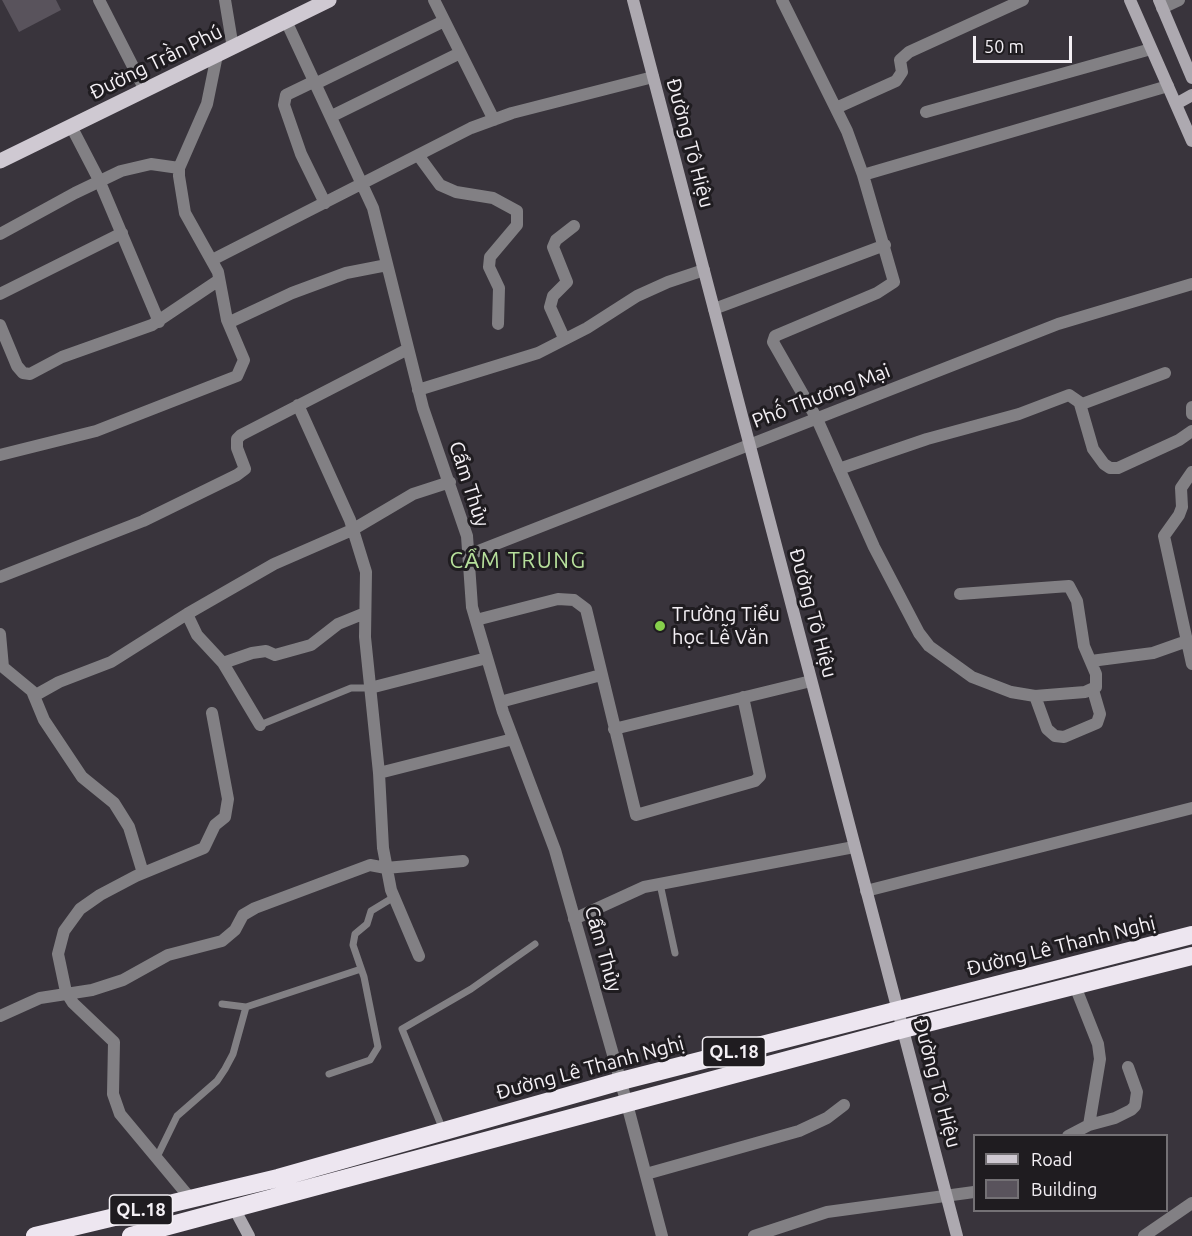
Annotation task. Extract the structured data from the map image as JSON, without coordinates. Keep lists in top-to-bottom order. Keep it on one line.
{"streets":{"highway":["Đường Lê Thanh Nghị","QL.18"],"main road":["Đường Trần Phú"],"street":["Đường Tô Hiệu","Phố Thương Mại","Cẩm Thủy"]},"crossings":[["Đường Trần Phú","Cẩm Thủy"],["Đường Tô Hiệu","Phố Thương Mại"],["Đường Tô Hiệu","Đường Lê Thanh Nghị"],["Đường Tô Hiệu","QL.18"],["Phố Thương Mại","Cẩm Thủy"],["Cẩm Thủy","Đường Lê Thanh Nghị"],["Cẩm Thủy","QL.18"]],"districts":["CẨM TRUNG"],"places":["Trường Tiểu học Lễ Văn"],"legend":["Road","Building"],"scale_bar":"50 m"}
